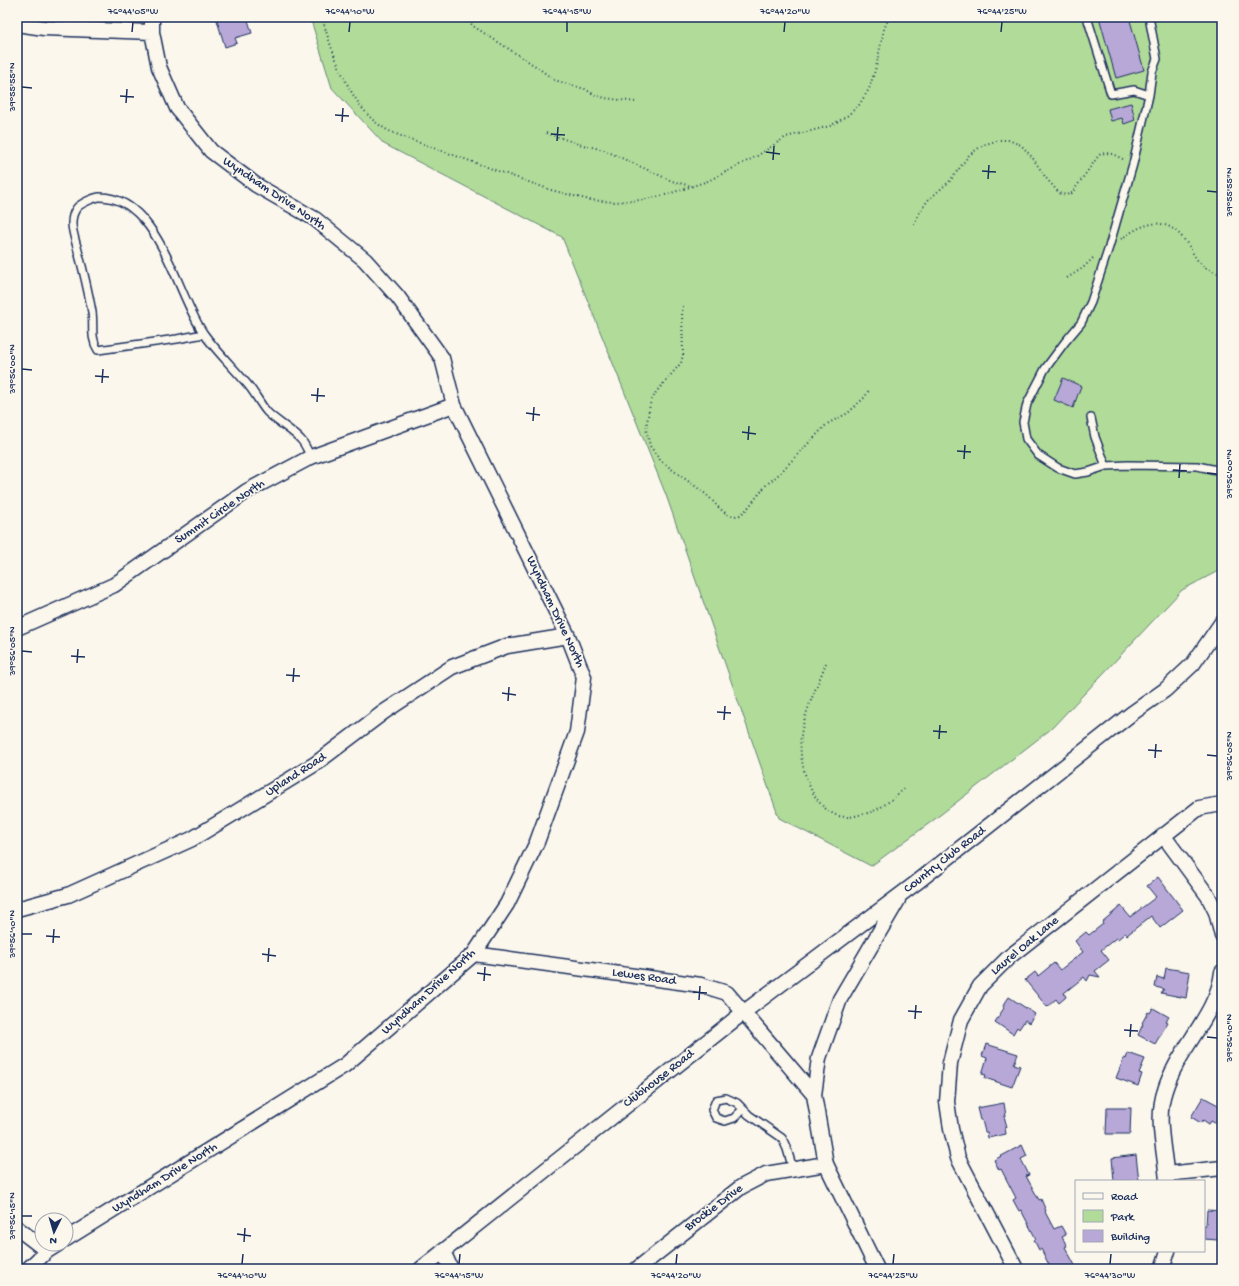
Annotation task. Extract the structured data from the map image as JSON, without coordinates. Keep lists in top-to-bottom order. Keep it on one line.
{"streets":{"street":["Wyndham Drive North","Summit Circle North","Upland Road","Country Club Road","Laurel Oak Lane","Lewes Road","Clubhouse Road","Brockie Drive"]},"crossings":[["Wyndham Drive North","Summit Circle North"],["Wyndham Drive North","Upland Road"],["Wyndham Drive North","Lewes Road"],["Country Club Road","Lewes Road"],["Country Club Road","Clubhouse Road"],["Country Club Road","Brockie Drive"],["Lewes Road","Clubhouse Road"]],"legend":["Road","Park","Building"],"north":"bottom","coordinates":["76°44'05\"W","76°44'10\"W","76°44'15\"W","76°44'20\"W","76°44'25\"W","39°55'55\"N","39°56'00\"N","39°56'05\"N","39°56'10\"N","39°56'15\"N","76°44'30\"W"]}
